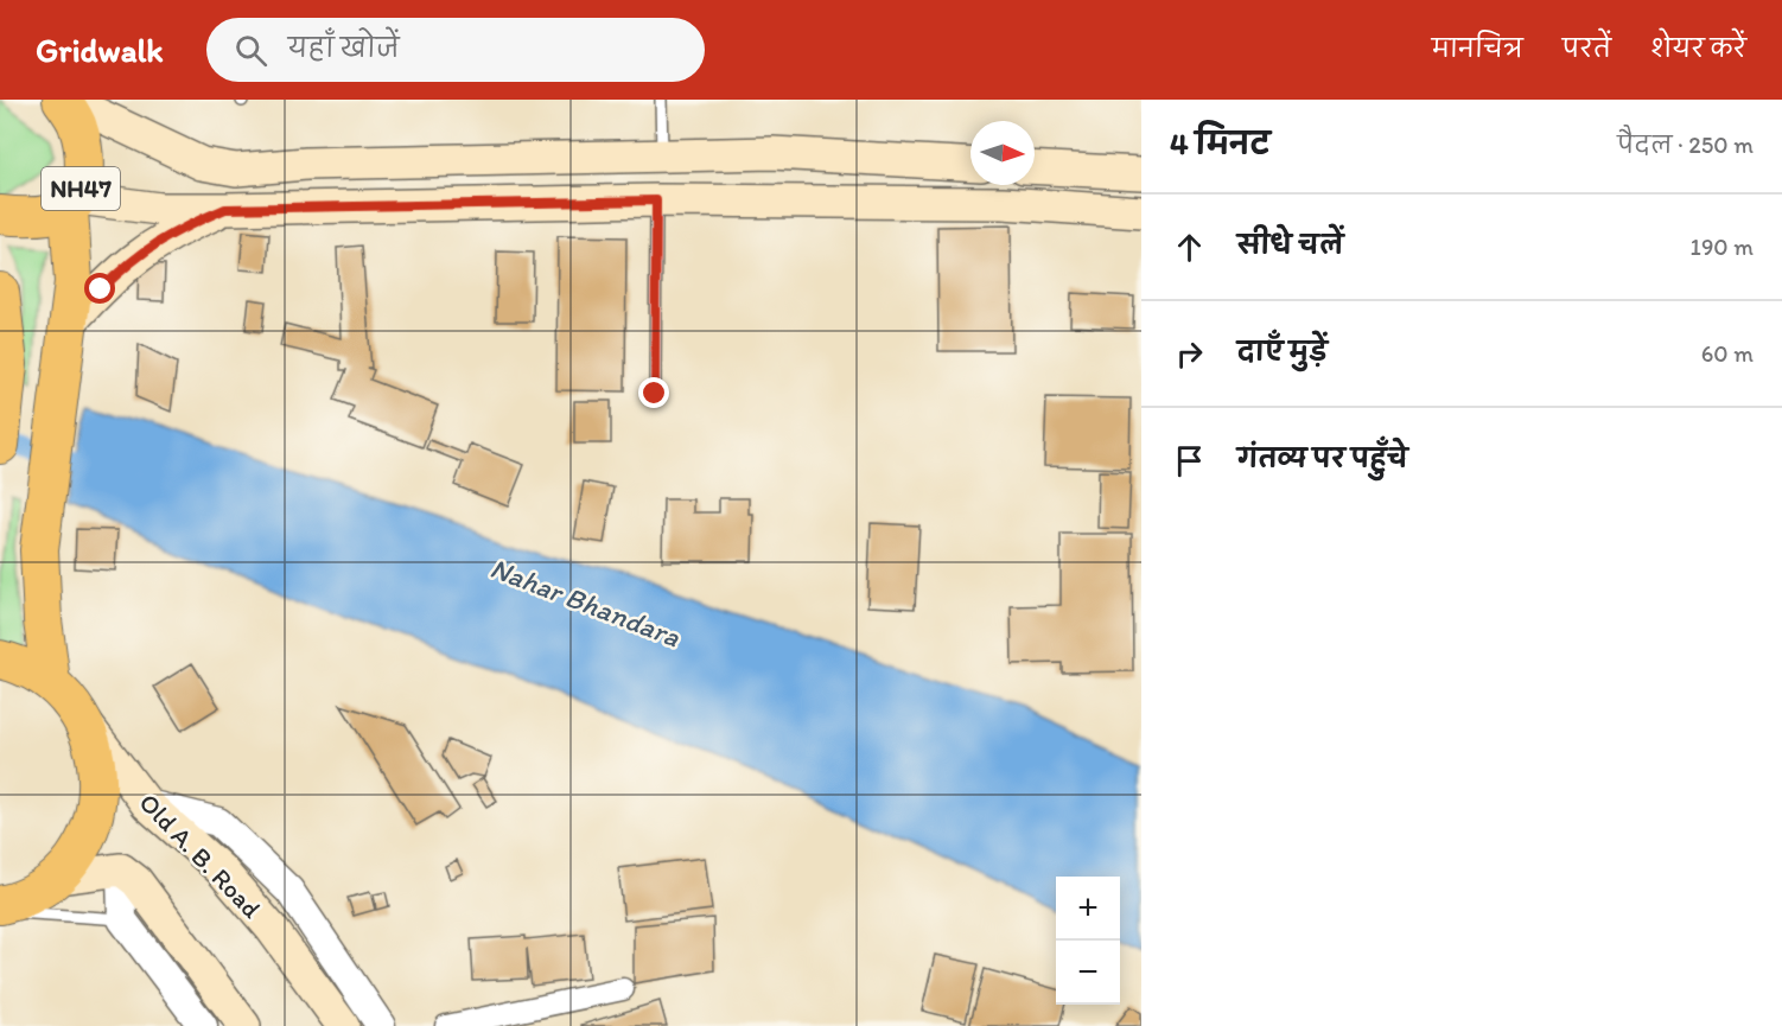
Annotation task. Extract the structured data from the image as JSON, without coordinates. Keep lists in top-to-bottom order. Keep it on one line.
{"streets":{"highway":["NH47"],"main road":["Old A. B. Road"]},"water":["Nahar Bhandara"],"north":"right","page":{"header":"Gridwalk","search":"यहाँ खोजें","nav":["मानचित्र","परतें","शेयर करें"],"heading":["4 मिनट","पैदल · 250 m"],"list":[["सीधे चलें","190 m"],["दाएँ मुड़ें","60 m"],"गंतव्य पर पहुँचे"],"map_buttons":["+","−"]}}
